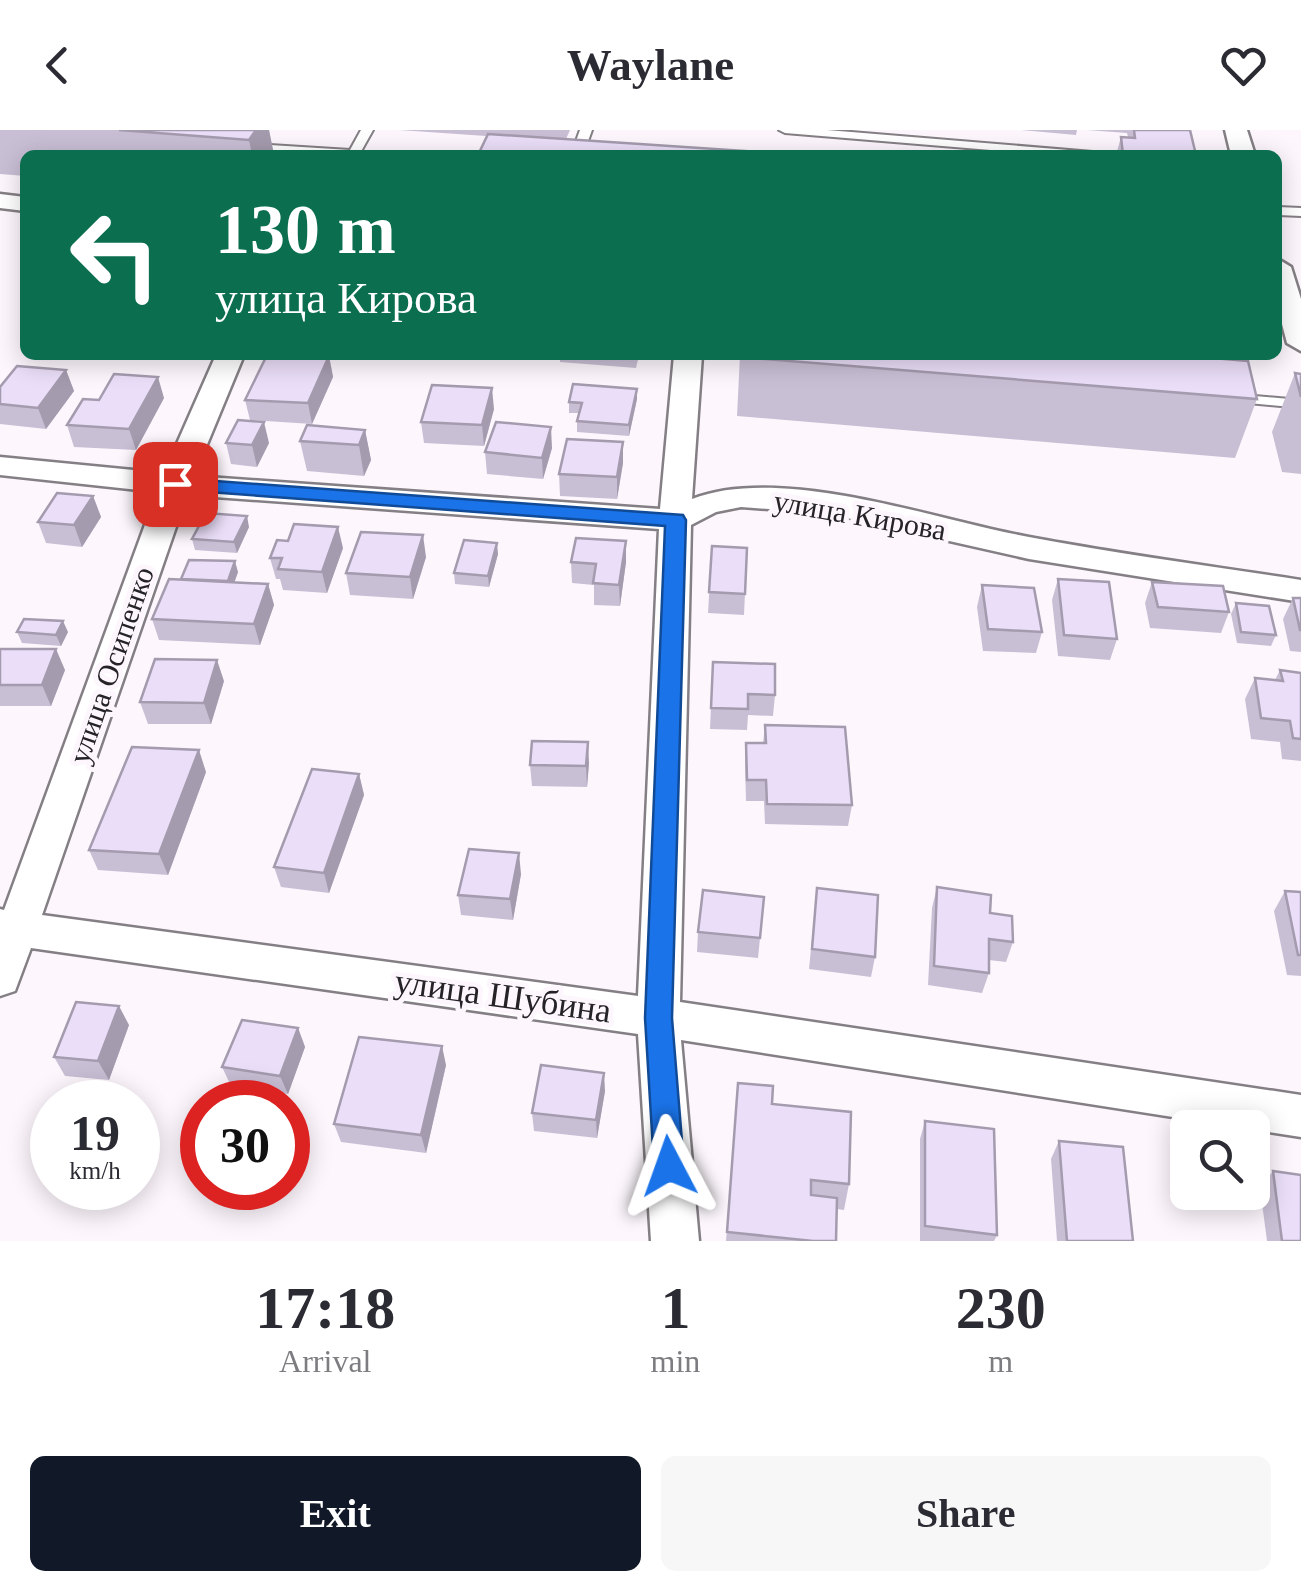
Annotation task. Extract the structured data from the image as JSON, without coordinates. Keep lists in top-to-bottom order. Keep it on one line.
{"streets":{"street":["улица Кирова","улица Осипенко","улица Шубина"]},"crossings":[["улица Кирова","улица Осипенко"],["улица Осипенко","улица Шубина"]],"page":{"header":"Waylane","turn":["130 m","улица Кирова"],"speed":"19 km/h","limit":"30","eta":["17:18","Arrival","1","min","230","m"],"buttons":["Exit","Share"]}}
